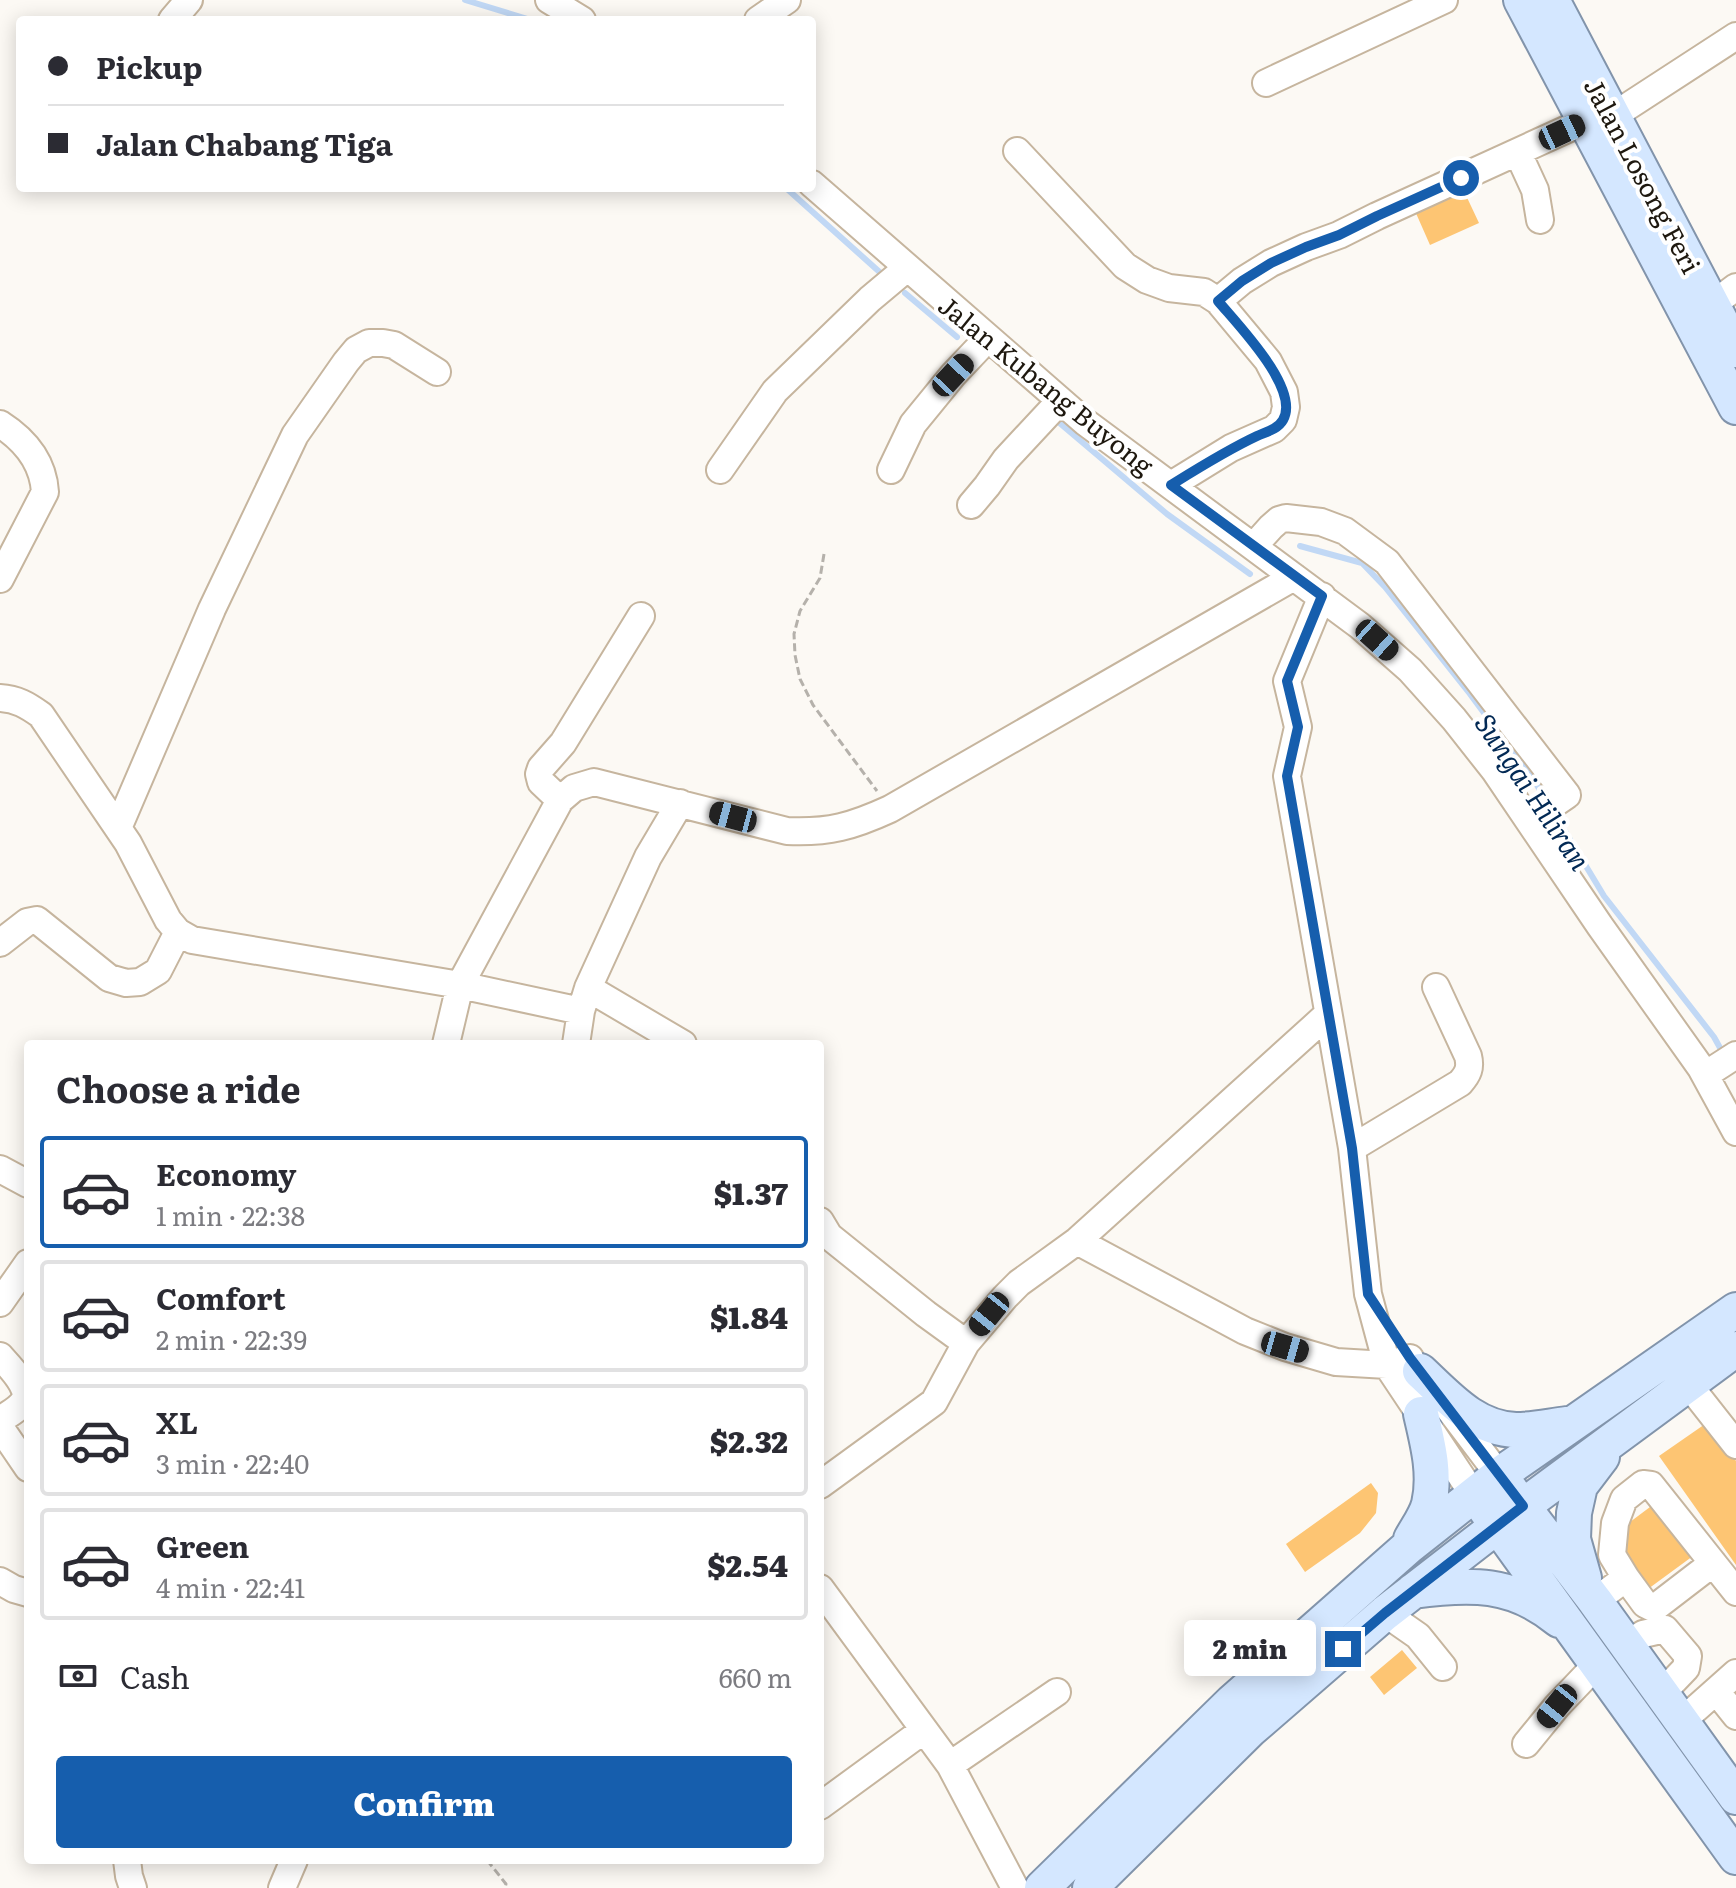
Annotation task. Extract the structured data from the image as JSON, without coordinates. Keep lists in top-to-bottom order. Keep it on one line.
{"streets":{"main road":["Jalan Losong Feri"],"street":["Jalan Kubang Buyong"]},"water":["Sungai Hiliran"],"page":{"banner":["Pickup","Jalan Chabang Tiga"],"heading":"Choose a ride","list":[{"name":"Economy","note":"1 min · 22:38","value":"$1.37"},{"name":"Comfort","note":"2 min · 22:39","value":"$1.84"},{"name":"XL","note":"3 min · 22:40","value":"$2.32"},{"name":"Green","note":"4 min · 22:41","value":"$2.54"}],"bubble":"2 min","pay":["Cash","660 m"],"buttons":"Confirm"}}
